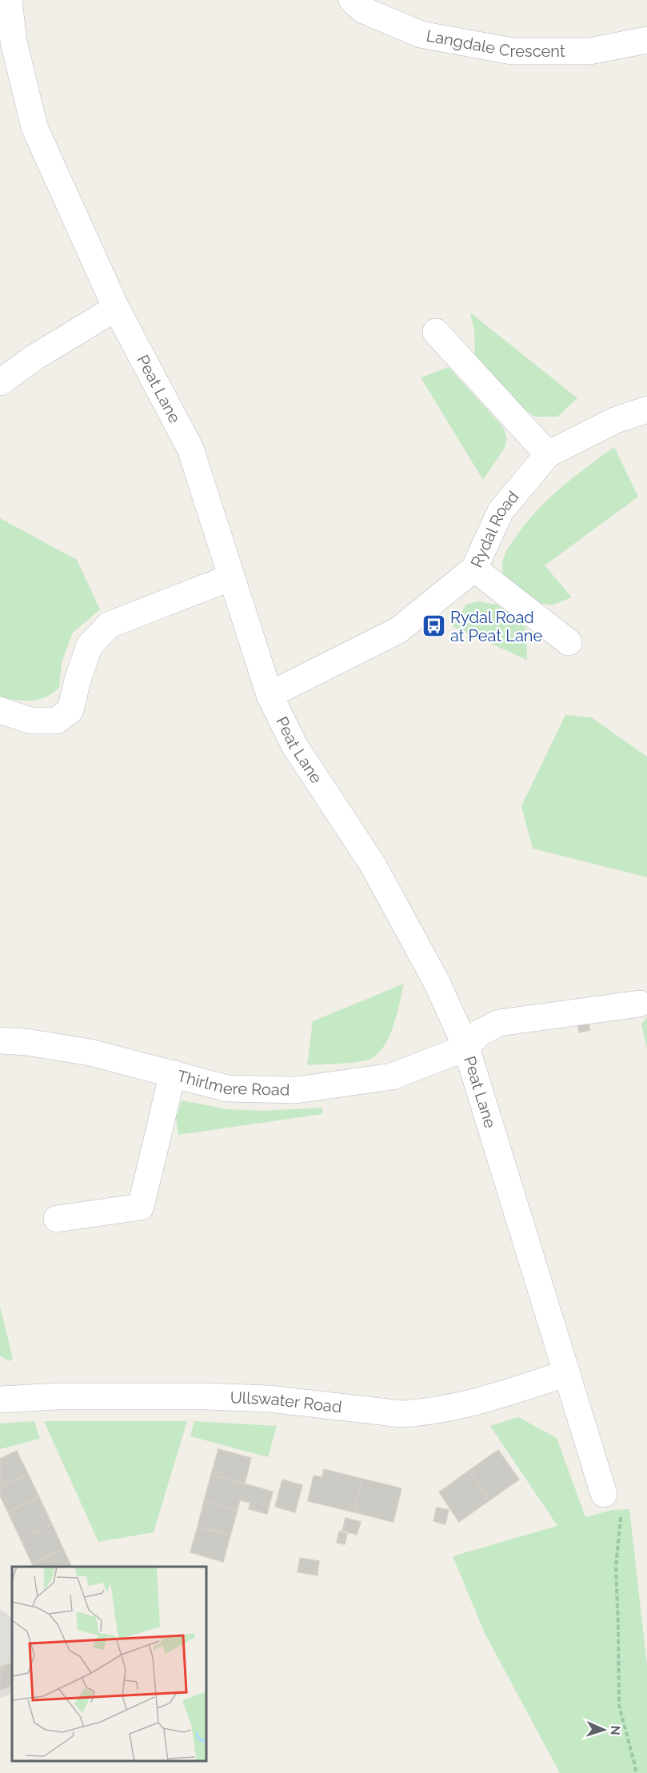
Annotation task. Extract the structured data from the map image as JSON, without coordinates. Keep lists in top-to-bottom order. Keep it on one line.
{"streets":{"street":["Langdale Crescent","Peat Lane","Rydal Road","Thirlmere Road","Ullswater Road"]},"crossings":[["Peat Lane","Rydal Road"],["Peat Lane","Thirlmere Road"],["Peat Lane","Ullswater Road"]],"places":{"bus stop":["Rydal Road at Peat Lane"]},"north":"right"}
